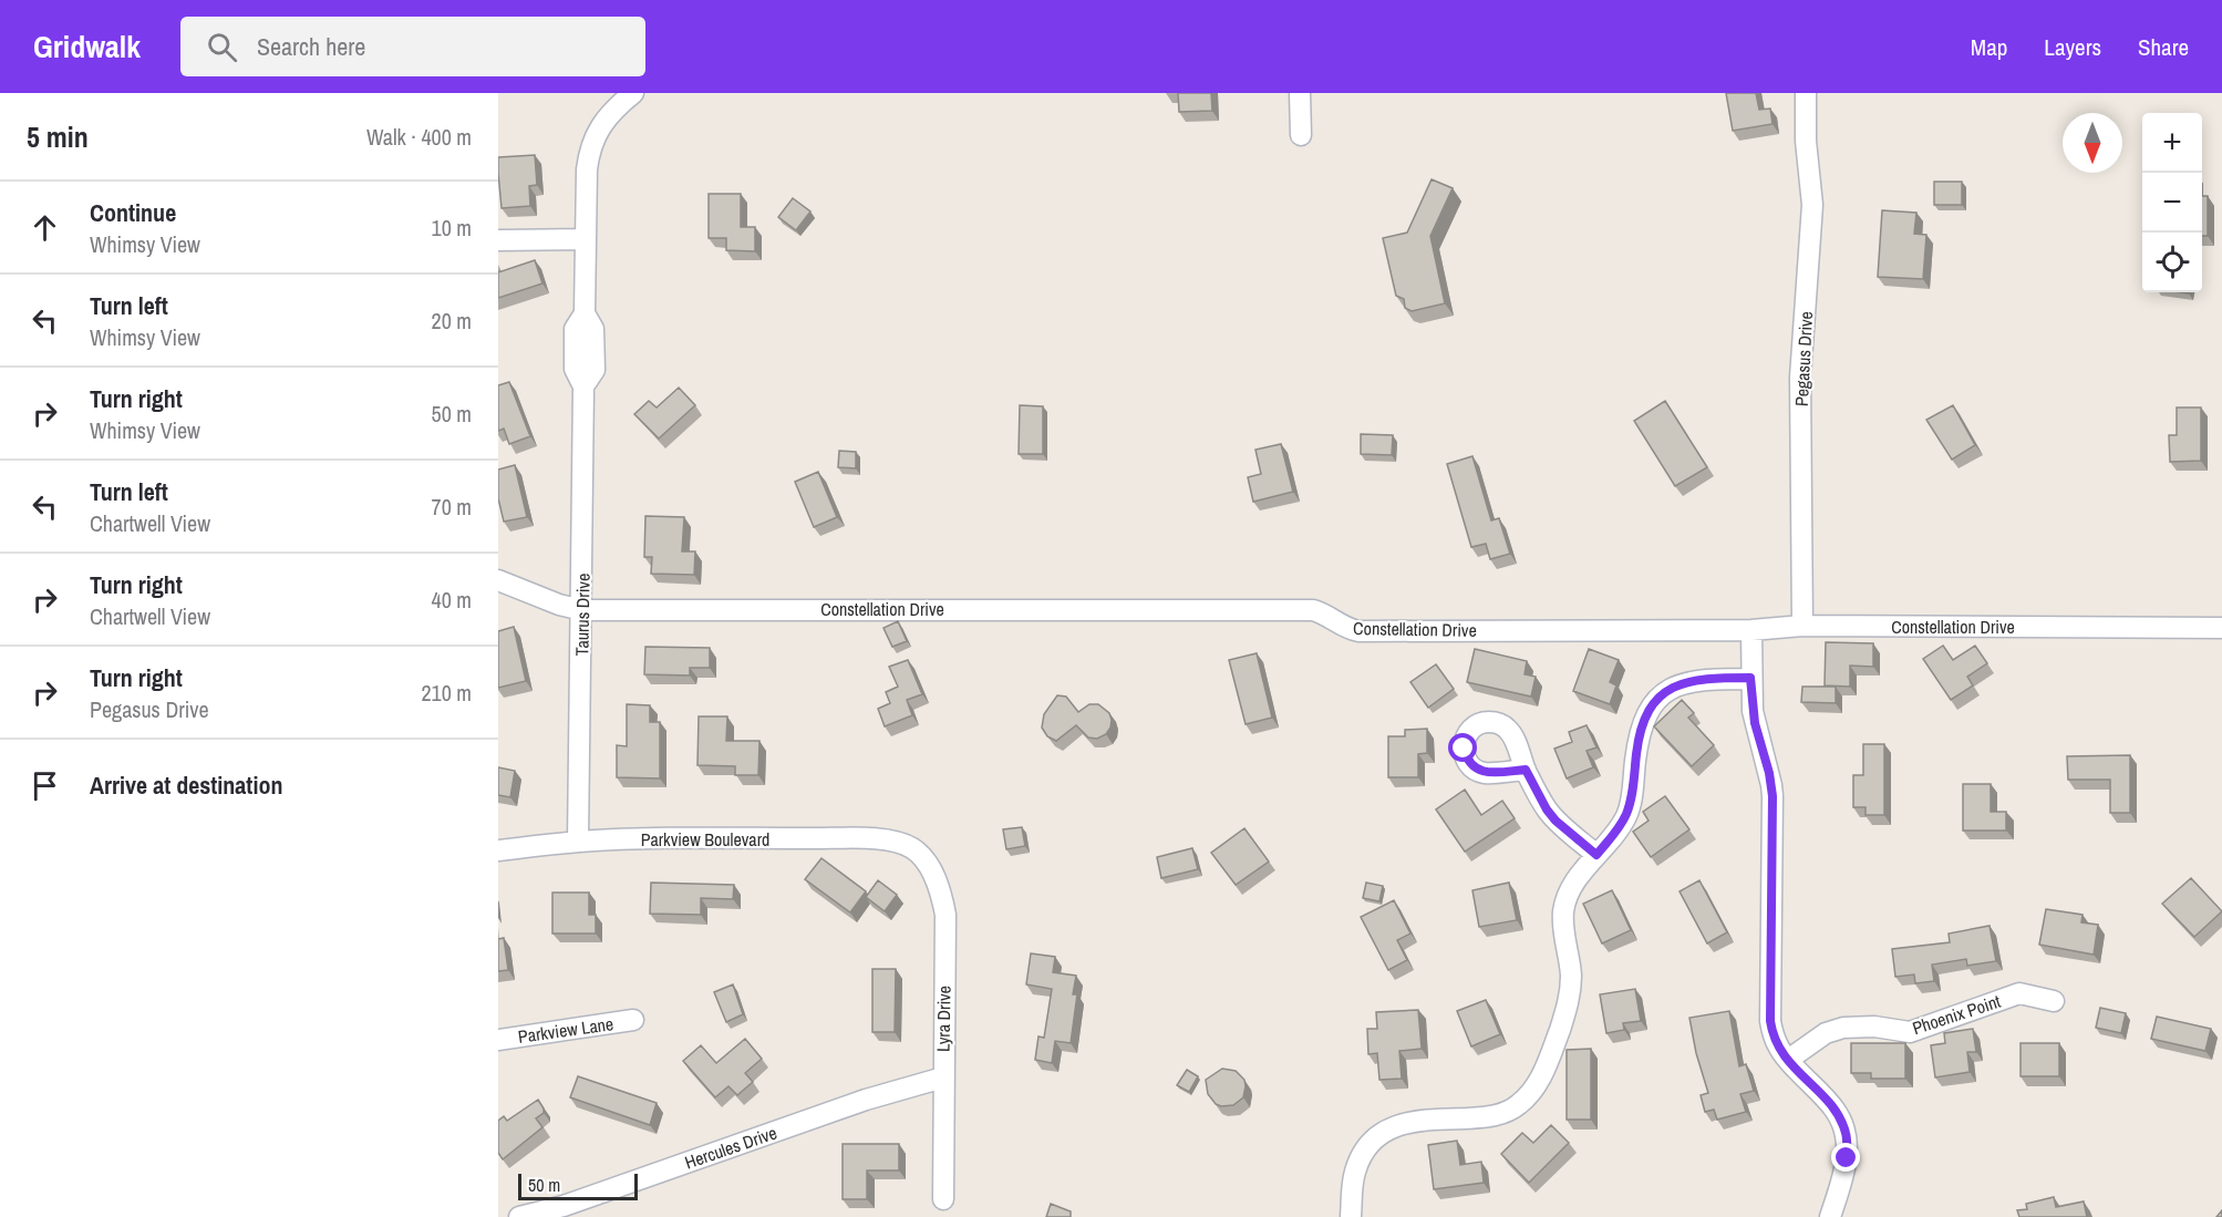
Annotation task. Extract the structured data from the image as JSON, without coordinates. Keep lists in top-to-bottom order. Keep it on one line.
{"streets":{"street":["Pegasus Drive","Constellation Drive","Taurus Drive","Parkview Boulevard","Phoenix Point","Lyra Drive","Parkview Lane","Hercules Drive"]},"crossings":[["Pegasus Drive","Constellation Drive"],["Constellation Drive","Taurus Drive"],["Taurus Drive","Parkview Boulevard"],["Parkview Boulevard","Lyra Drive"],["Lyra Drive","Hercules Drive"]],"scale_bar":"50 m","north":"bottom","page":{"header":"Gridwalk","search":"Search here","nav":["Map","Layers","Share"],"heading":["5 min","Walk · 400 m"],"map_buttons":["+","−"],"list":[["Continue","Whimsy View","10 m"],["Turn left","Whimsy View","20 m"],["Turn right","Whimsy View","50 m"],["Turn left","Chartwell View","70 m"],["Turn right","Chartwell View","40 m"],["Turn right","Pegasus Drive","210 m"],"Arrive at destination"],"scale":"50 m"}}
